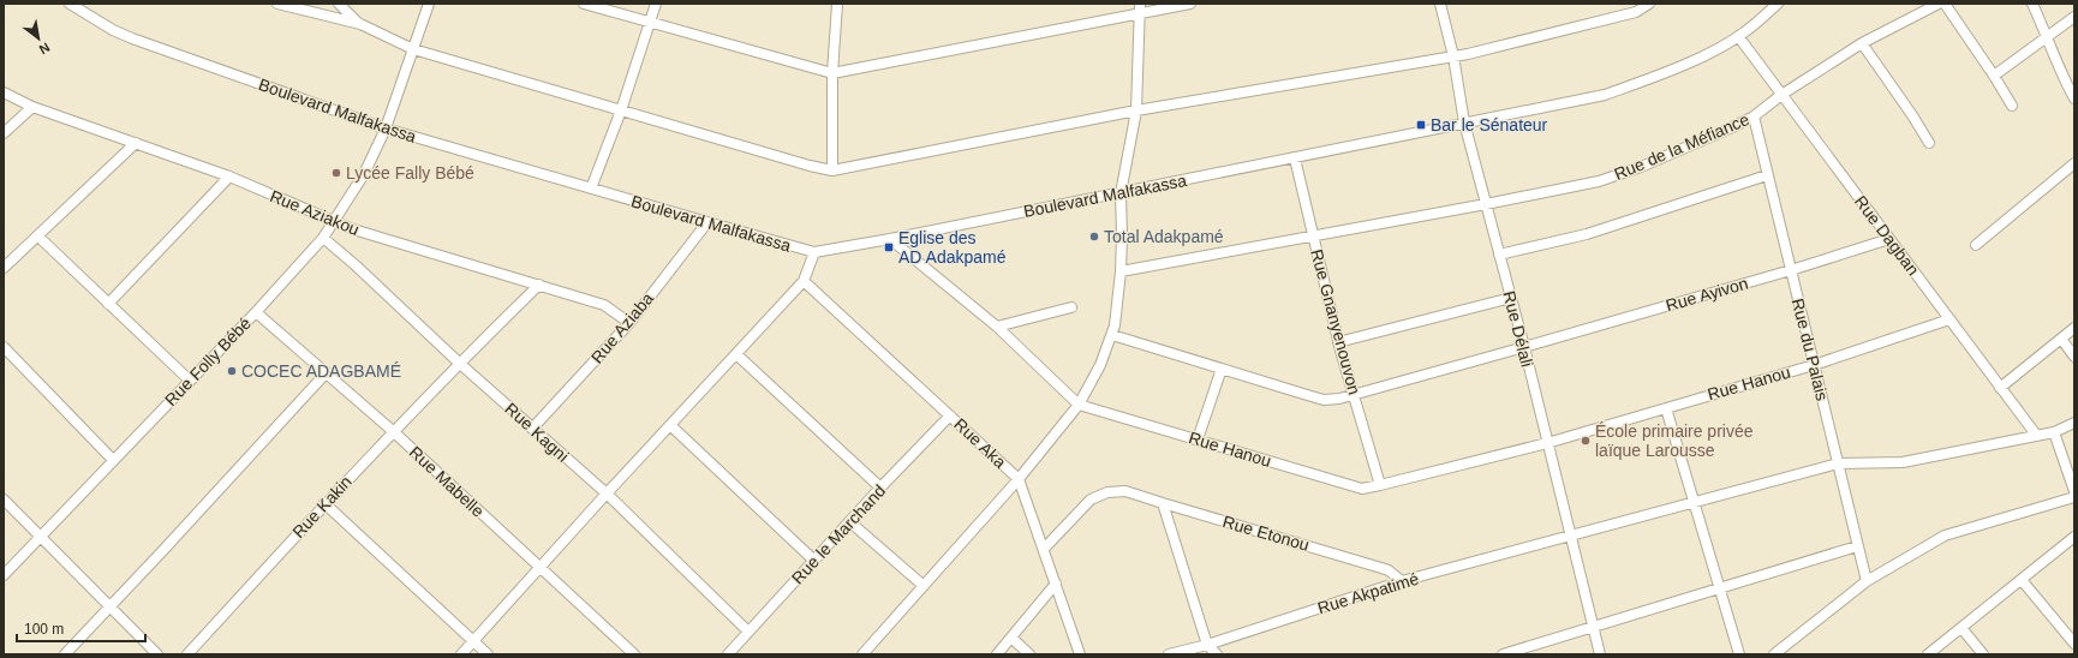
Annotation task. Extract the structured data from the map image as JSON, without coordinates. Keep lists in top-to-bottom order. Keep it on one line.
{"streets":{"street":["Boulevard Malfakassa","Rue de la Méfiance","Rue Aziakou","Rue Dagban","Rue Ayivon","Rue Gnanyenouvon","Rue Aziaba","Rue Délali","Rue du Palais","Rue Folly Bébé","Rue Hanou","Rue Kagni","Rue Aka","Rue Mabelle","Rue Kakin","Rue Etonou","Rue le Marchand","Rue Akpatimé"]},"crossings":[["Boulevard Malfakassa","Rue Dagban"],["Boulevard Malfakassa","Rue Gnanyenouvon"],["Boulevard Malfakassa","Rue Aziaba"],["Boulevard Malfakassa","Rue Délali"],["Boulevard Malfakassa","Rue Folly Bébé"],["Rue de la Méfiance","Rue Dagban"],["Rue de la Méfiance","Rue Gnanyenouvon"],["Rue de la Méfiance","Rue Délali"],["Rue de la Méfiance","Rue du Palais"],["Rue Aziakou","Rue Aziaba"],["Rue Aziakou","Rue Folly Bébé"],["Rue Aziakou","Rue Kakin"],["Rue Dagban","Rue Ayivon"],["Rue Dagban","Rue Hanou"],["Rue Dagban","Rue Akpatimé"],["Rue Ayivon","Rue Gnanyenouvon"],["Rue Ayivon","Rue Délali"],["Rue Ayivon","Rue du Palais"],["Rue Gnanyenouvon","Rue Hanou"],["Rue Aziaba","Rue Kagni"],["Rue Délali","Rue Hanou"],["Rue Délali","Rue Akpatimé"],["Rue du Palais","Rue Hanou"],["Rue du Palais","Rue Akpatimé"],["Rue Folly Bébé","Rue Kagni"],["Rue Folly Bébé","Rue Mabelle"],["Rue Kagni","Rue Kakin"],["Rue Kagni","Rue le Marchand"],["Rue Aka","Rue Etonou"],["Rue Aka","Rue le Marchand"],["Rue Mabelle","Rue Kakin"],["Rue Etonou","Rue Akpatimé"]],"places":{"transit":["Bar le Sénateur","Eglise des AD Adakpamé"],"other":["Lycée Fally Bébé","Total Adakpamé","COCEC ADAGBAMÉ","École primaire privée laïque Larousse"]},"scale_bar":"100 m","north":"bottom right"}
